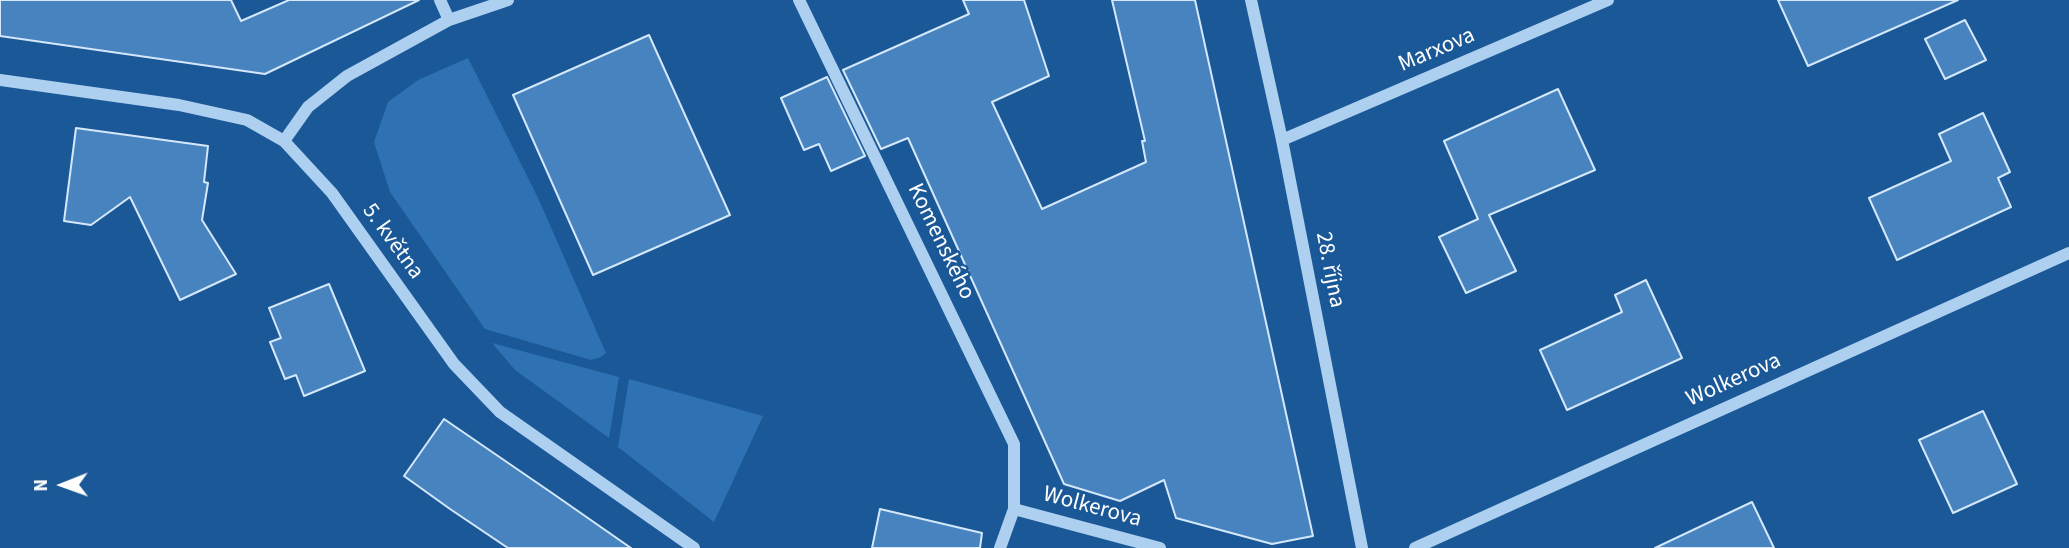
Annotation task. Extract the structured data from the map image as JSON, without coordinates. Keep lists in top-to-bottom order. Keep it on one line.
{"streets":{"street":["Marxova","5. května","Komenského","28. října","Wolkerova"]},"crossings":[["Marxova","28. října"],["Komenského","Wolkerova"]],"north":"left"}
